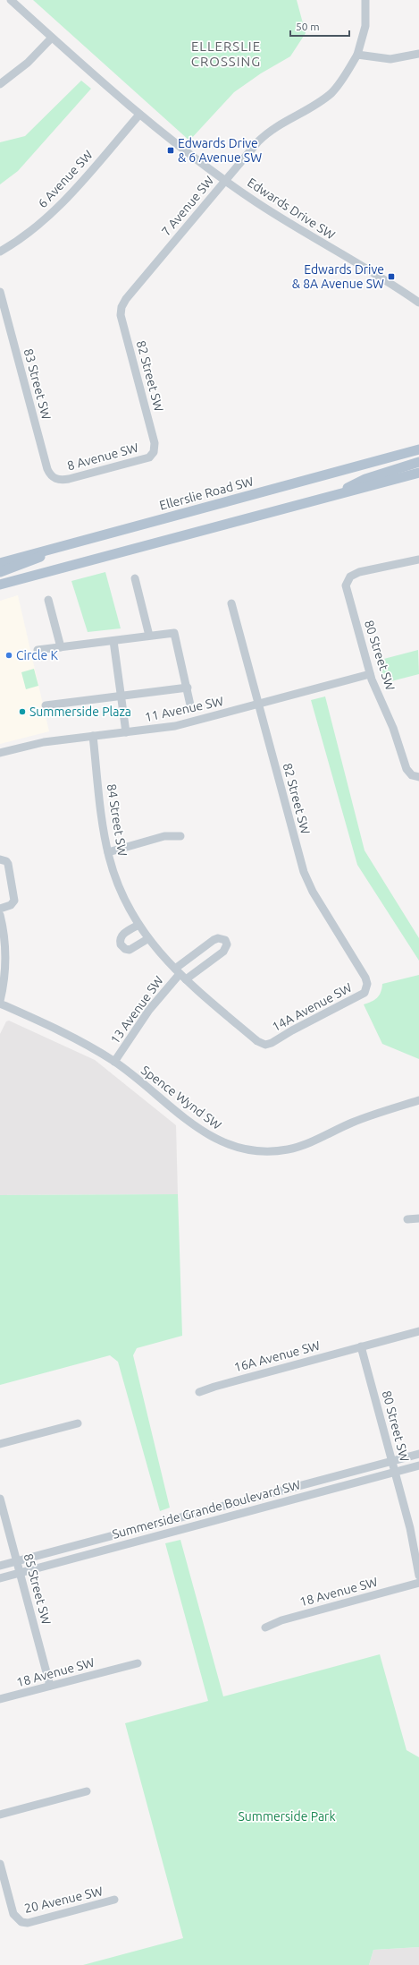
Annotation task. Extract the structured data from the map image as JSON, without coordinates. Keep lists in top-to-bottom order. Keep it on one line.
{"streets":{"main road":["Ellerslie Road SW"],"street":["6 Avenue SW","7 Avenue SW","Edwards Drive SW","82 Street SW","83 Street SW","8 Avenue SW","80 Street SW","11 Avenue SW","84 Street SW","14A Avenue SW","13 Avenue SW","Spence Wynd SW","16A Avenue SW","Summerside Grande Boulevard SW","85 Street SW","18 Avenue SW","20 Avenue SW"]},"crossings":[["6 Avenue SW","Edwards Drive SW"],["7 Avenue SW","Edwards Drive SW"],["7 Avenue SW","82 Street SW"],["82 Street SW","8 Avenue SW"],["82 Street SW","11 Avenue SW"],["82 Street SW","14A Avenue SW"],["83 Street SW","8 Avenue SW"],["80 Street SW","11 Avenue SW"],["80 Street SW","16A Avenue SW"],["80 Street SW","Summerside Grande Boulevard SW"],["11 Avenue SW","84 Street SW"],["84 Street SW","14A Avenue SW"],["84 Street SW","13 Avenue SW"],["13 Avenue SW","Spence Wynd SW"],["Summerside Grande Boulevard SW","85 Street SW"],["85 Street SW","18 Avenue SW"]],"districts":["ELLERSLIE CROSSING"],"parks":["Summerside Park"],"places":{"transit":["Edwards Drive & 6 Avenue SW","Edwards Drive & 8A Avenue SW"],"other":["Circle K","Summerside Plaza"]},"scale_bar":"50 m"}
